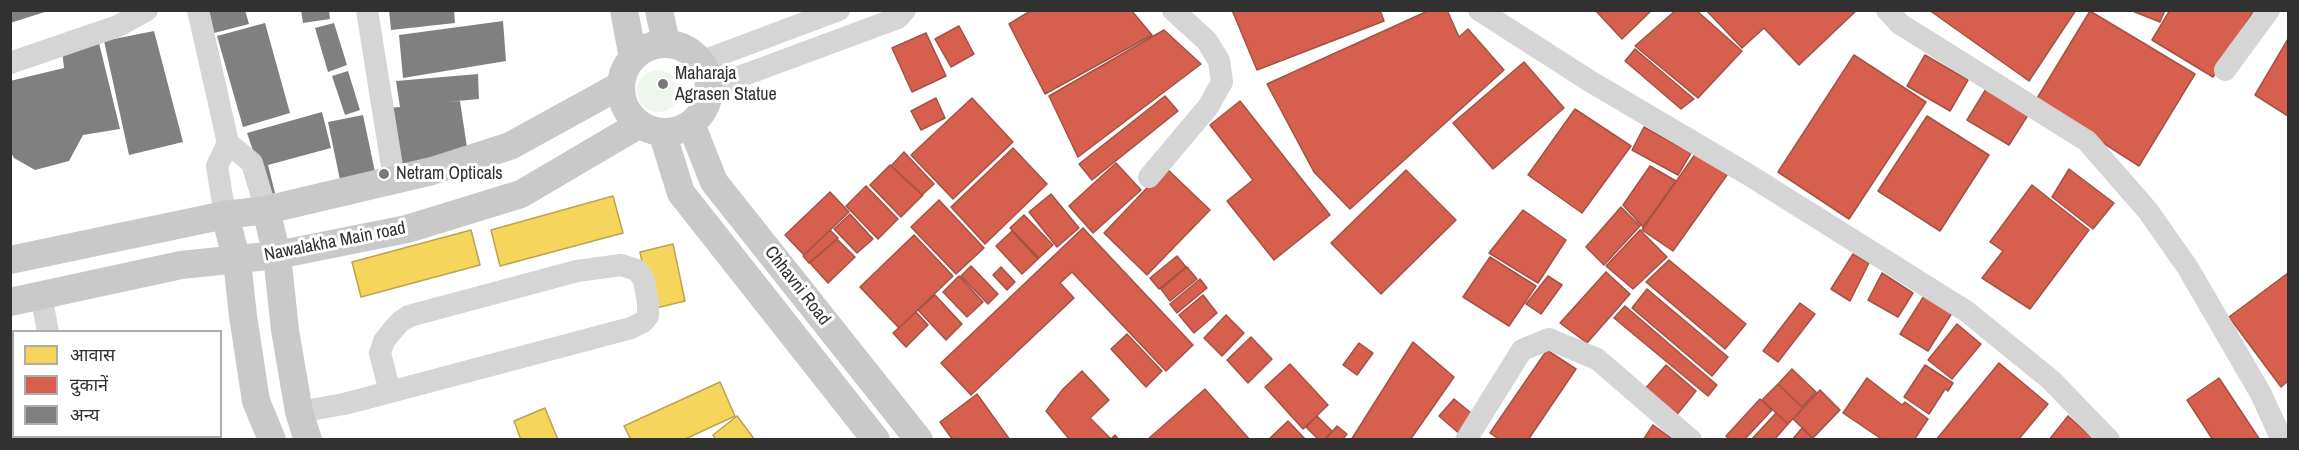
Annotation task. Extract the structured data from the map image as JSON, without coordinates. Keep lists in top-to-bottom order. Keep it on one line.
{"streets":{"main road":["Nawalakha Main road","Chhavni Road"]},"crossings":[["Nawalakha Main road","Chhavni Road"]],"places":["Maharaja Agrasen Statue","Netram Opticals"],"legend":["आवास","दुकानें","अन्य"]}
